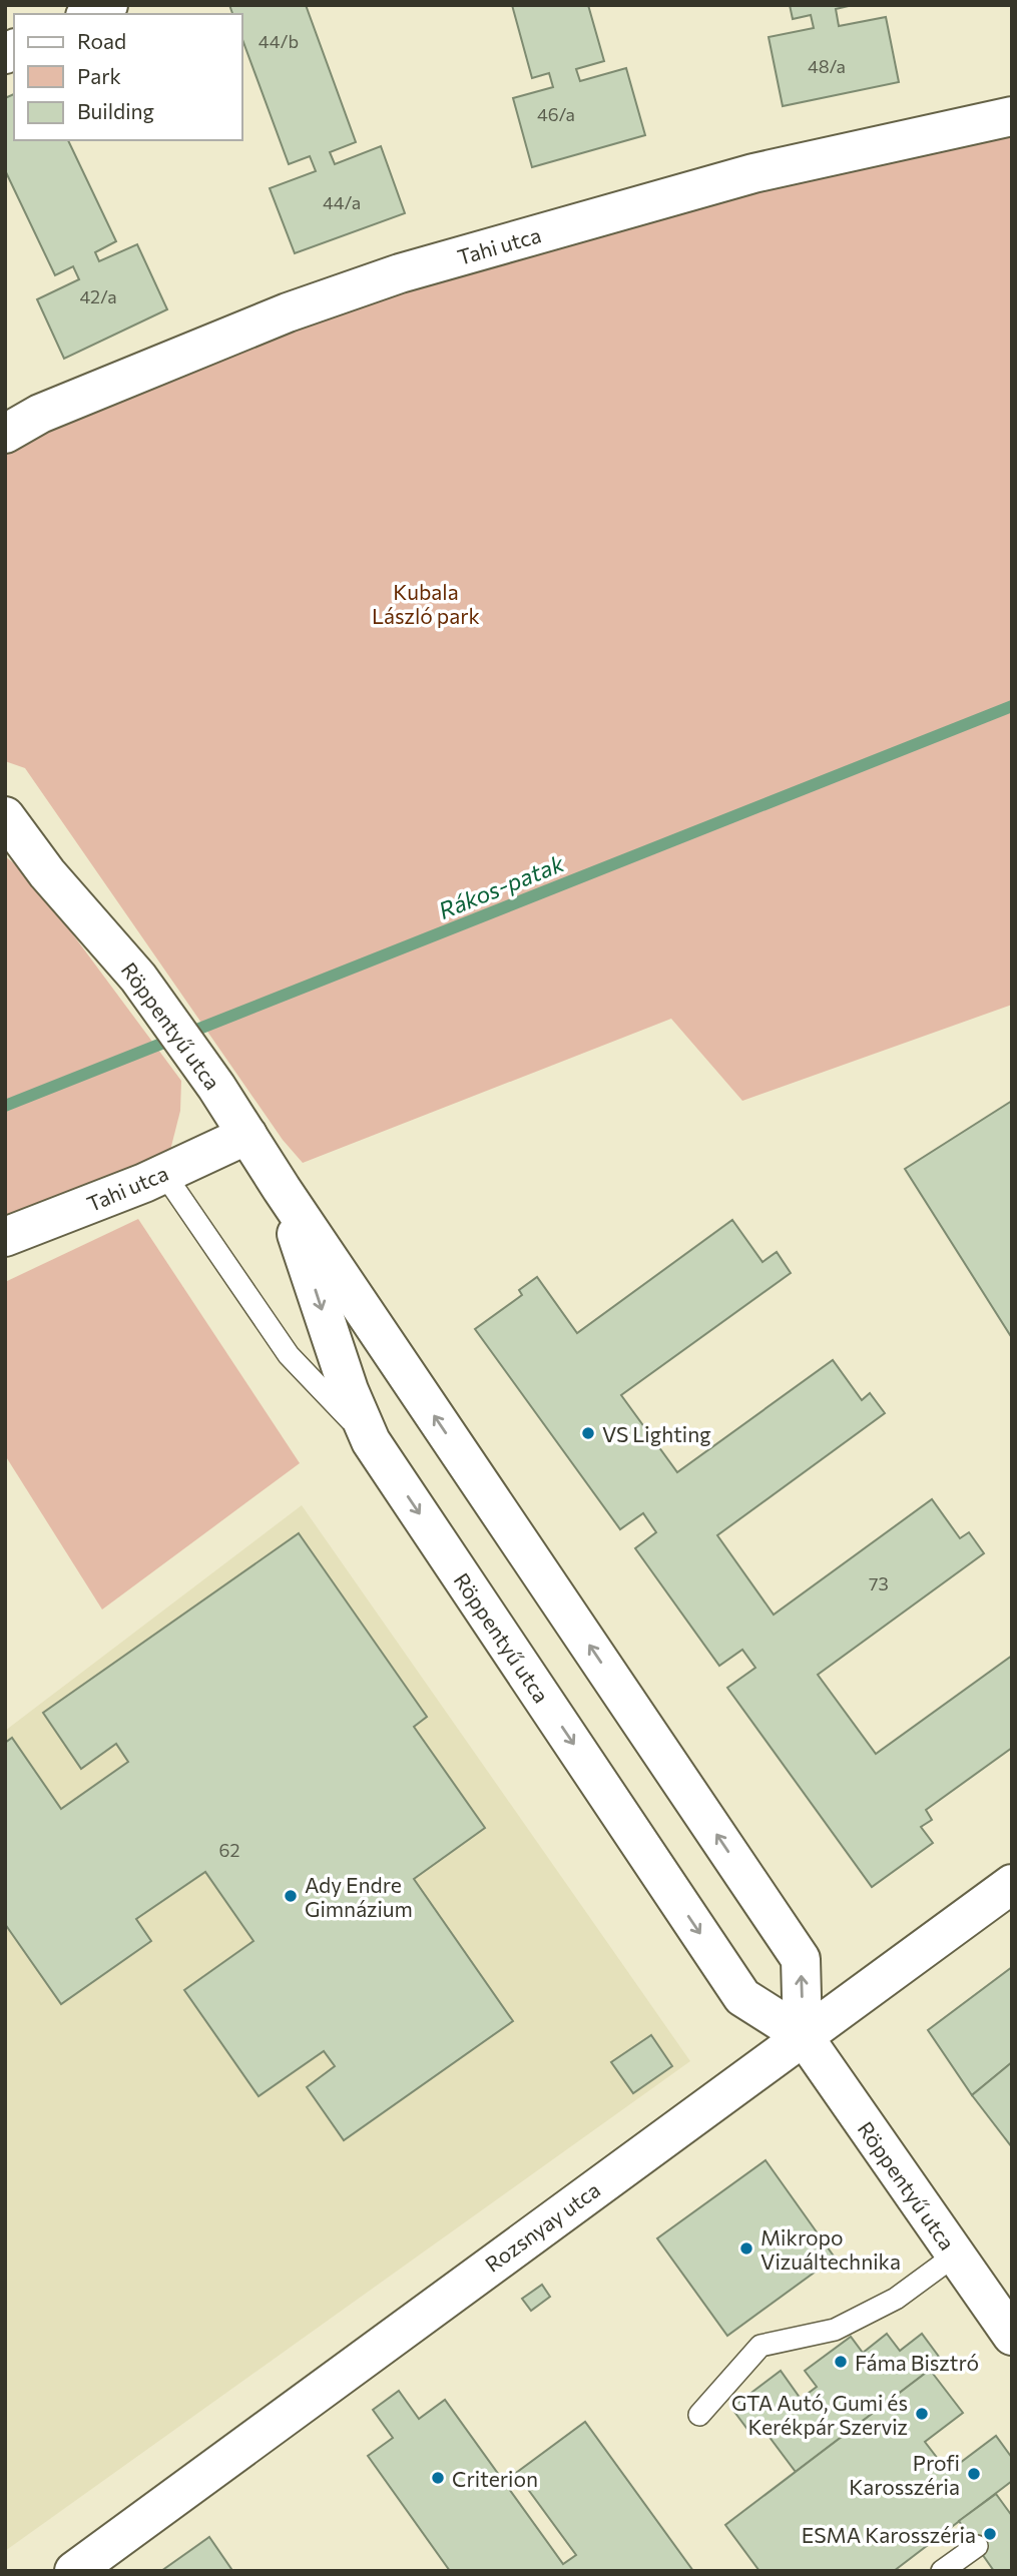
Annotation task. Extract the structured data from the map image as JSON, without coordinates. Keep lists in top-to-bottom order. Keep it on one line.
{"streets":{"street":["Tahi utca","Röppentyű utca","Rozsnyay utca"]},"crossings":[["Tahi utca","Röppentyű utca"],["Röppentyű utca","Rozsnyay utca"]],"water":["Rákos-patak"],"parks":["Kubala László park"],"places":["VS Lighting","Ady Endre Gimnázium","Mikropo Vizuáltechnika","Fáma Bisztró","GTA Autó, Gumi és Kerékpár Szerviz","Profi Karosszéria","Criterion","ESMA Karosszéria"],"house_numbers":["44/b","48/a","46/a","44/a","42/a","73","62"],"legend":["Road","Park","Building"]}
